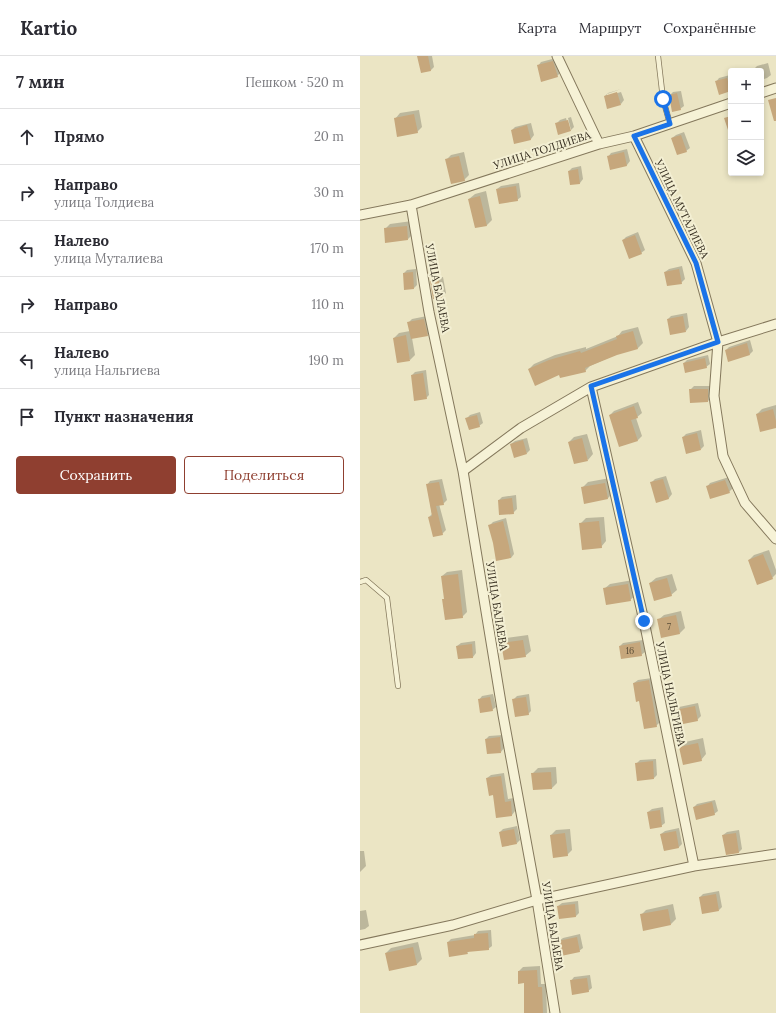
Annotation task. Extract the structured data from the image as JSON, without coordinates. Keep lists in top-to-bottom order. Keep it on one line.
{"streets":{"street":["УЛИЦА ТОЛДИЕВА","УЛИЦА МУТАЛИЕВА","УЛИЦА БАЛАЕВА","УЛИЦА НАЛЬГИЕВА"]},"crossings":[["УЛИЦА ТОЛДИЕВА","УЛИЦА МУТАЛИЕВА"],["УЛИЦА ТОЛДИЕВА","УЛИЦА БАЛАЕВА"]],"house_numbers":["7","16"],"page":{"header":"Kartio","nav":["Карта","Маршрут","Сохранённые"],"heading":["7 мин","Пешком · 520 m"],"map_buttons":["+","−"],"list":[["Прямо","20 m"],["Направо","улица Толдиева","30 m"],["Налево","улица Муталиева","170 m"],["Направо","110 m"],["Налево","улица Нальгиева","190 m"],"Пункт назначения"],"buttons":["Сохранить","Поделиться"]}}
